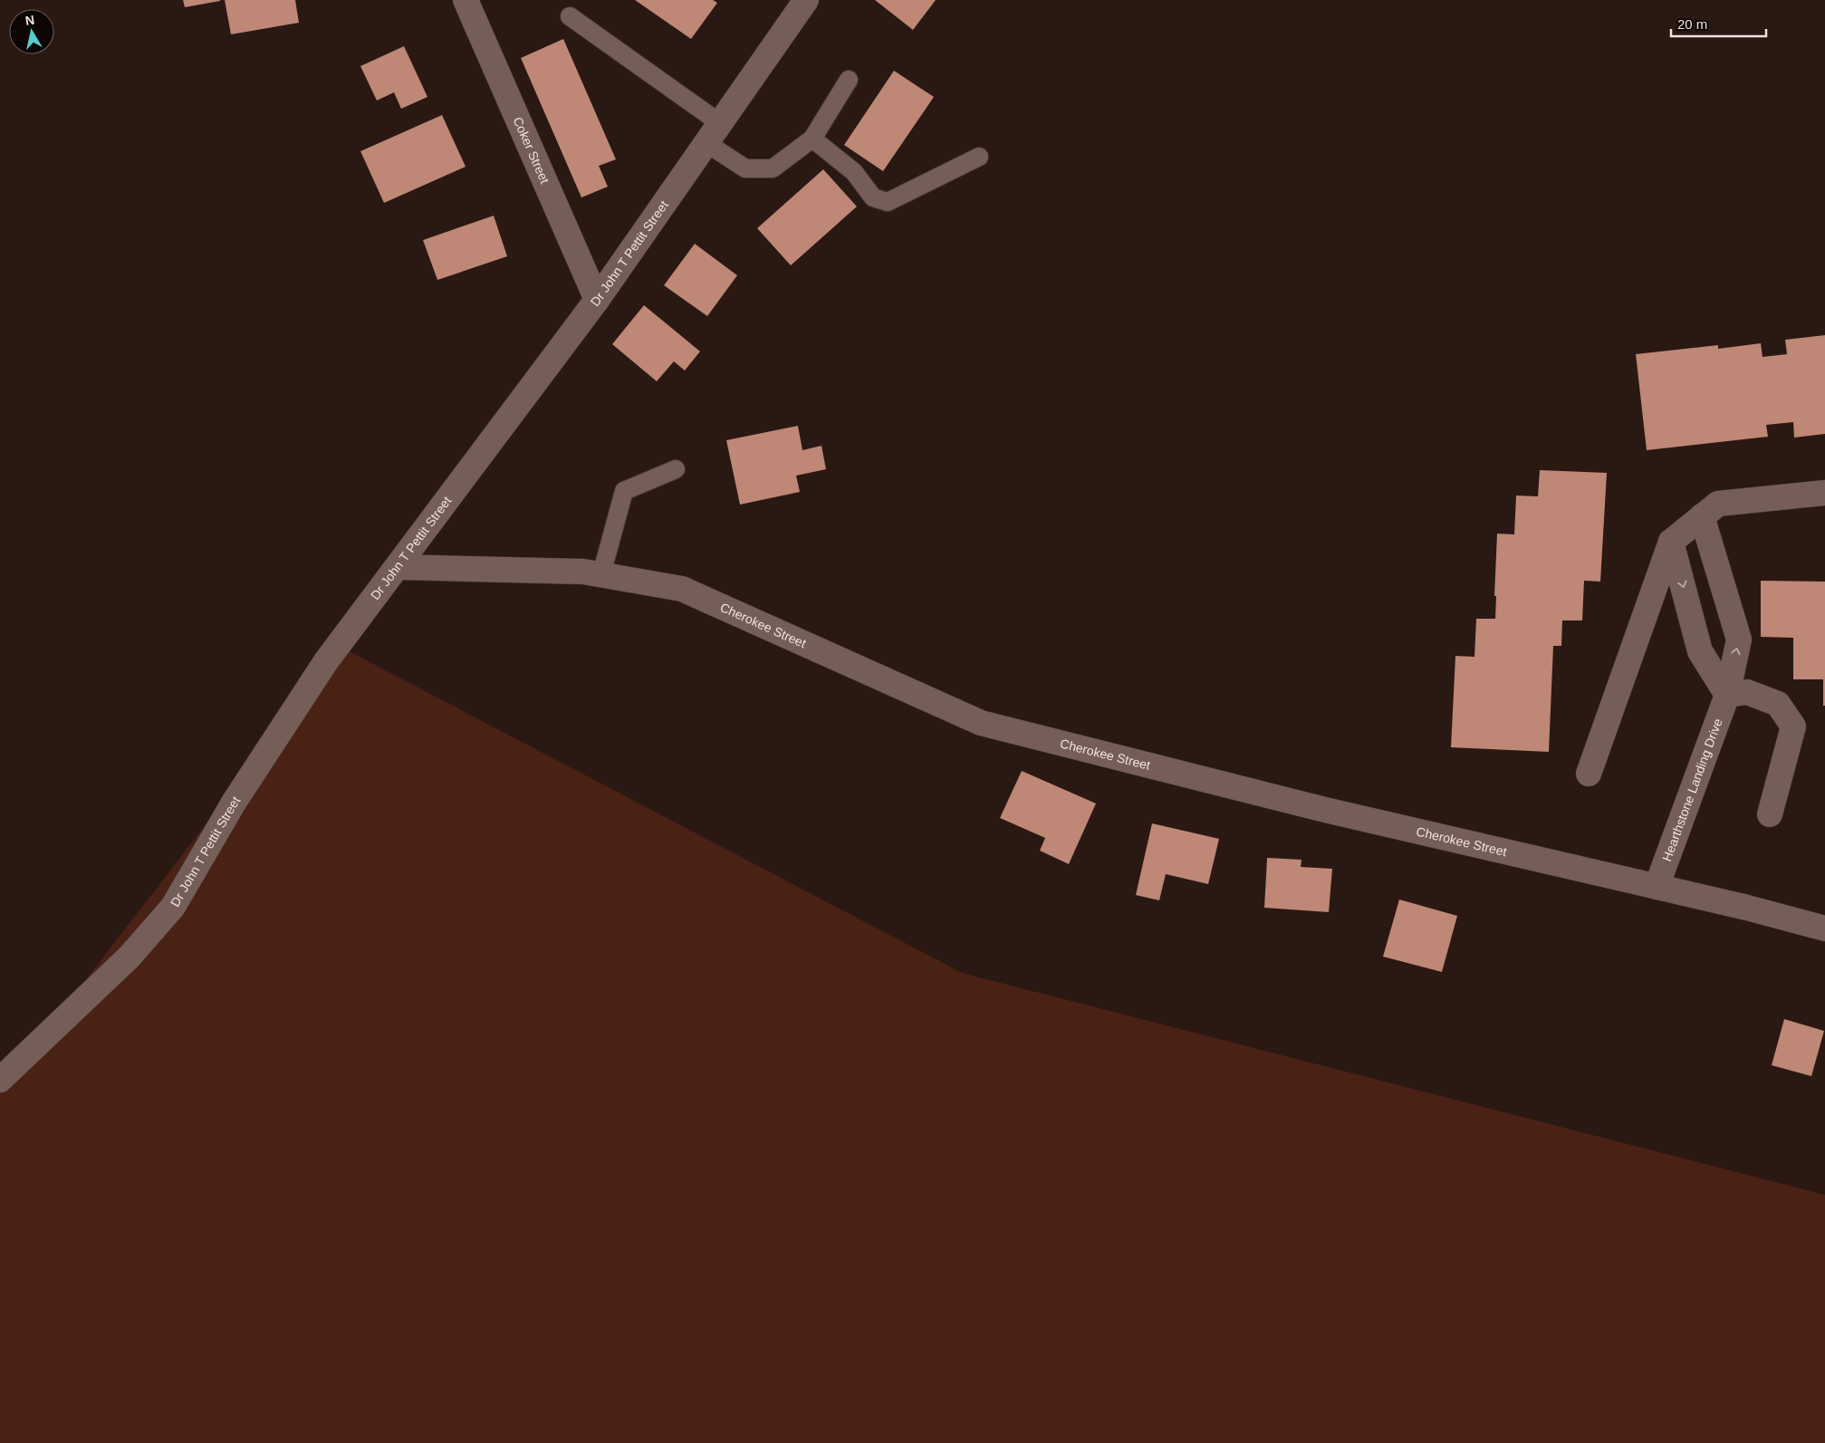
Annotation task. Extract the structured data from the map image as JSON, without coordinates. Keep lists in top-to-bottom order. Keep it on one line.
{"streets":{"street":["Coker Street","Dr John T Pettit Street","Cherokee Street","Hearthstone Landing Drive"]},"crossings":[["Coker Street","Dr John T Pettit Street"],["Dr John T Pettit Street","Cherokee Street"],["Cherokee Street","Hearthstone Landing Drive"]],"scale_bar":"20 m","north":"top"}
